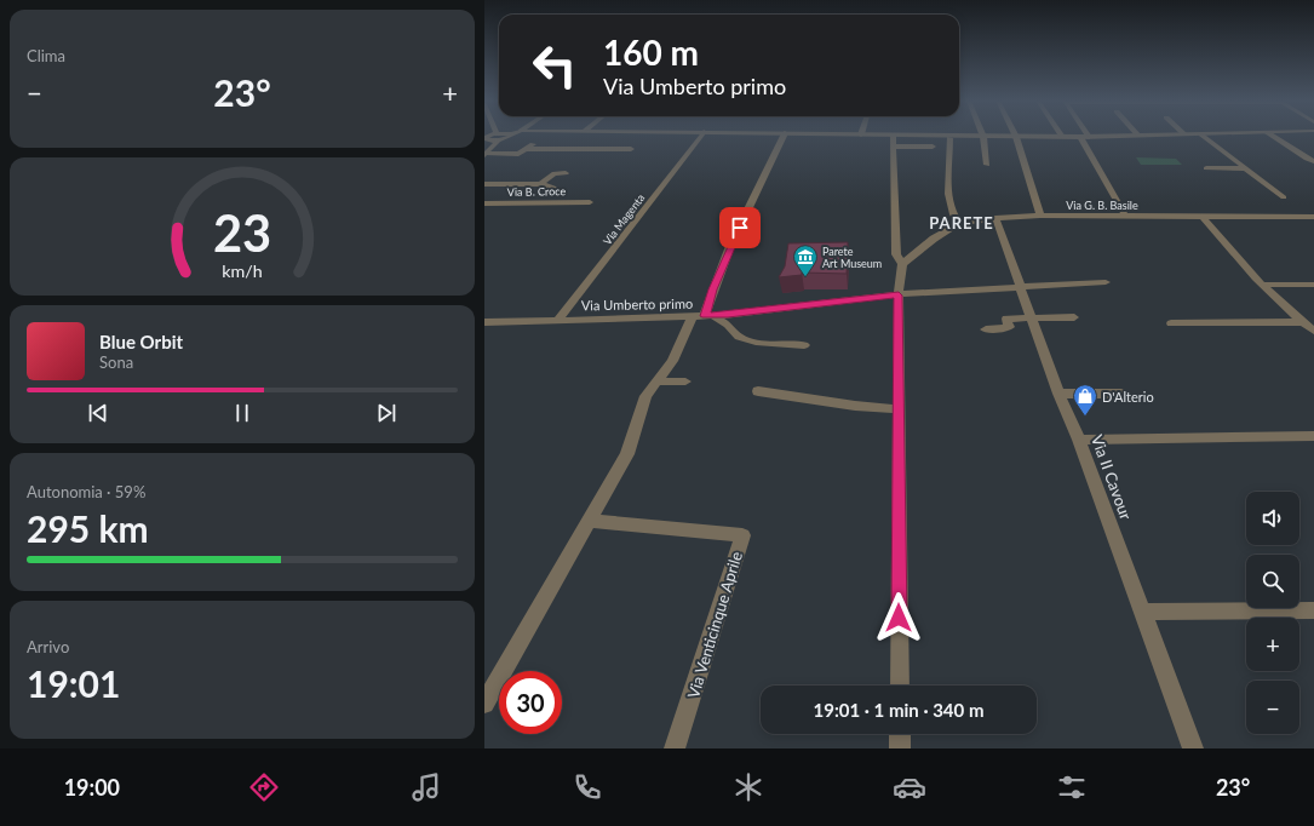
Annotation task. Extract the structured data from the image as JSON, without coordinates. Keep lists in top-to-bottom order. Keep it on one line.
{"streets":{"street":["Via B. Croce","Via G. B. Basile","Via Magenta","Via Umberto primo","Via II Cavour","Via Venticinque Aprile"]},"crossings":[["Via G. B. Basile","Via II Cavour"],["Via Magenta","Via Umberto primo"],["Via Umberto primo","Via II Cavour"]],"districts":["PARETE"],"places":{"museum":["Parete Art Museum"],"shop":["D'Alterio"]},"page":{"tile":["Clima",["Autonomia · 59%","295 km"],["Arrivo","19:01"]],"turn":["160 m","Via Umberto primo"],"heat":["−","23°","+"],"song":["Blue Orbit","Sona"],"map_buttons":["+","−"],"limit":"30","trip":"19:01 · 1 min · 340 m","tabs":["19:00","23°"],"gauge":["23","km/h"]}}
